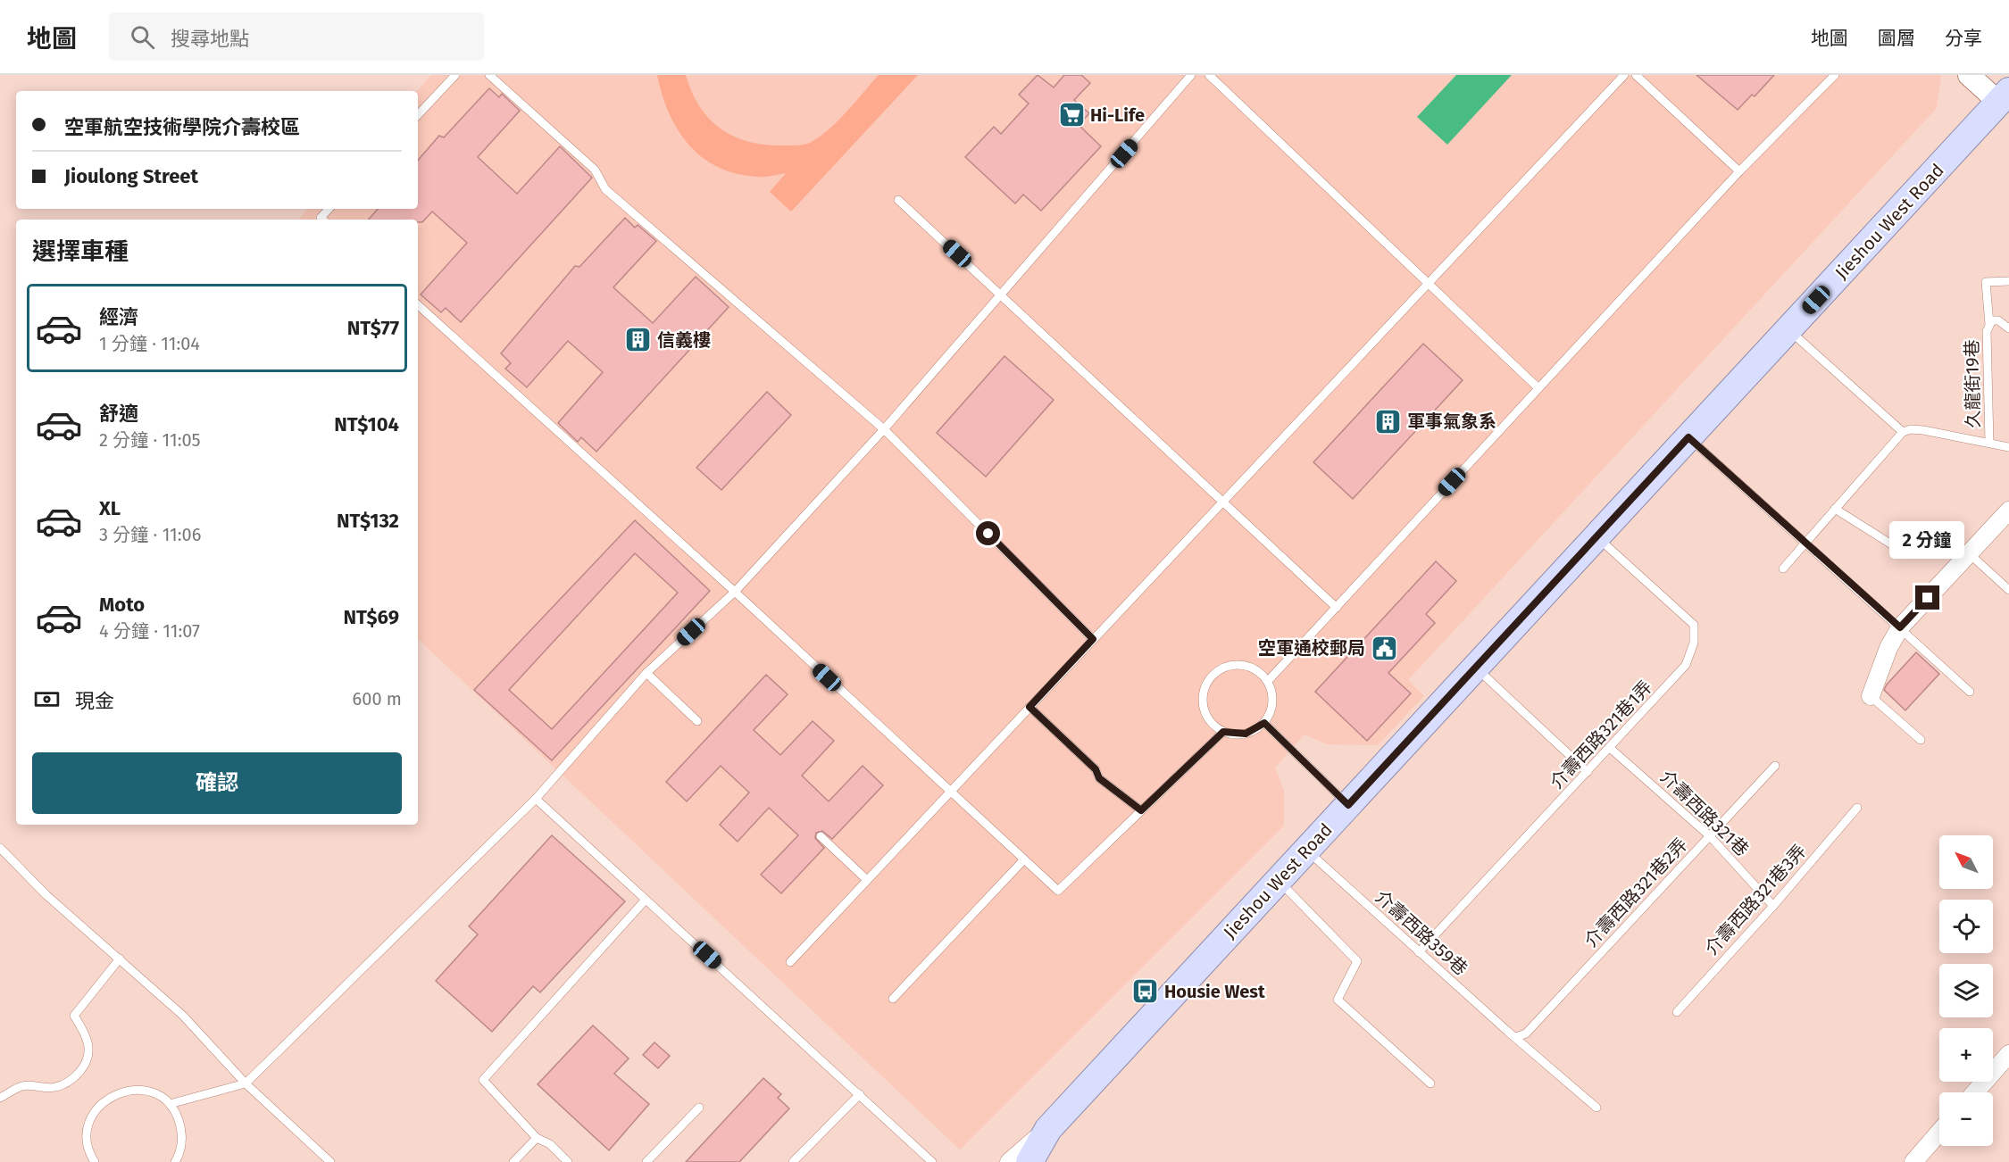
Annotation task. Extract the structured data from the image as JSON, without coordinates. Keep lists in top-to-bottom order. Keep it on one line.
{"streets":{"main road":["Jieshou West Road"],"lane":["久龍街19巷","介壽西路321巷1弄","介壽西路321巷","介壽西路321巷2弄","介壽西路321巷3弄","介壽西路359巷"]},"crossings":[["Jieshou West Road","介壽西路321巷1弄"],["Jieshou West Road","介壽西路359巷"],["介壽西路321巷1弄","介壽西路321巷"],["介壽西路321巷1弄","介壽西路359巷"],["介壽西路321巷","介壽西路321巷2弄"],["介壽西路321巷","介壽西路321巷3弄"],["介壽西路321巷2弄","介壽西路359巷"]],"places":{"supermarket":["Hi-Life"],"building":["信義樓","軍事氣象系"],"public building":["空軍通校郵局"],"bus stop":["Housie West"]},"north":"top left","page":{"header":"地圖","search":"搜尋地點","nav":["地圖","圖層","分享"],"banner":["空軍航空技術學院介壽校區","Jioulong Street"],"heading":"選擇車種","list":[{"name":"經濟","note":"1 分鐘 · 11:04","value":"NT$77"},{"name":"舒適","note":"2 分鐘 · 11:05","value":"NT$104"},{"name":"XL","note":"3 分鐘 · 11:06","value":"NT$132"},{"name":"Moto","note":"4 分鐘 · 11:07","value":"NT$69"}],"bubble":"2 分鐘","pay":["現金","600 m"],"buttons":"確認","map_buttons":["+","−"]}}
